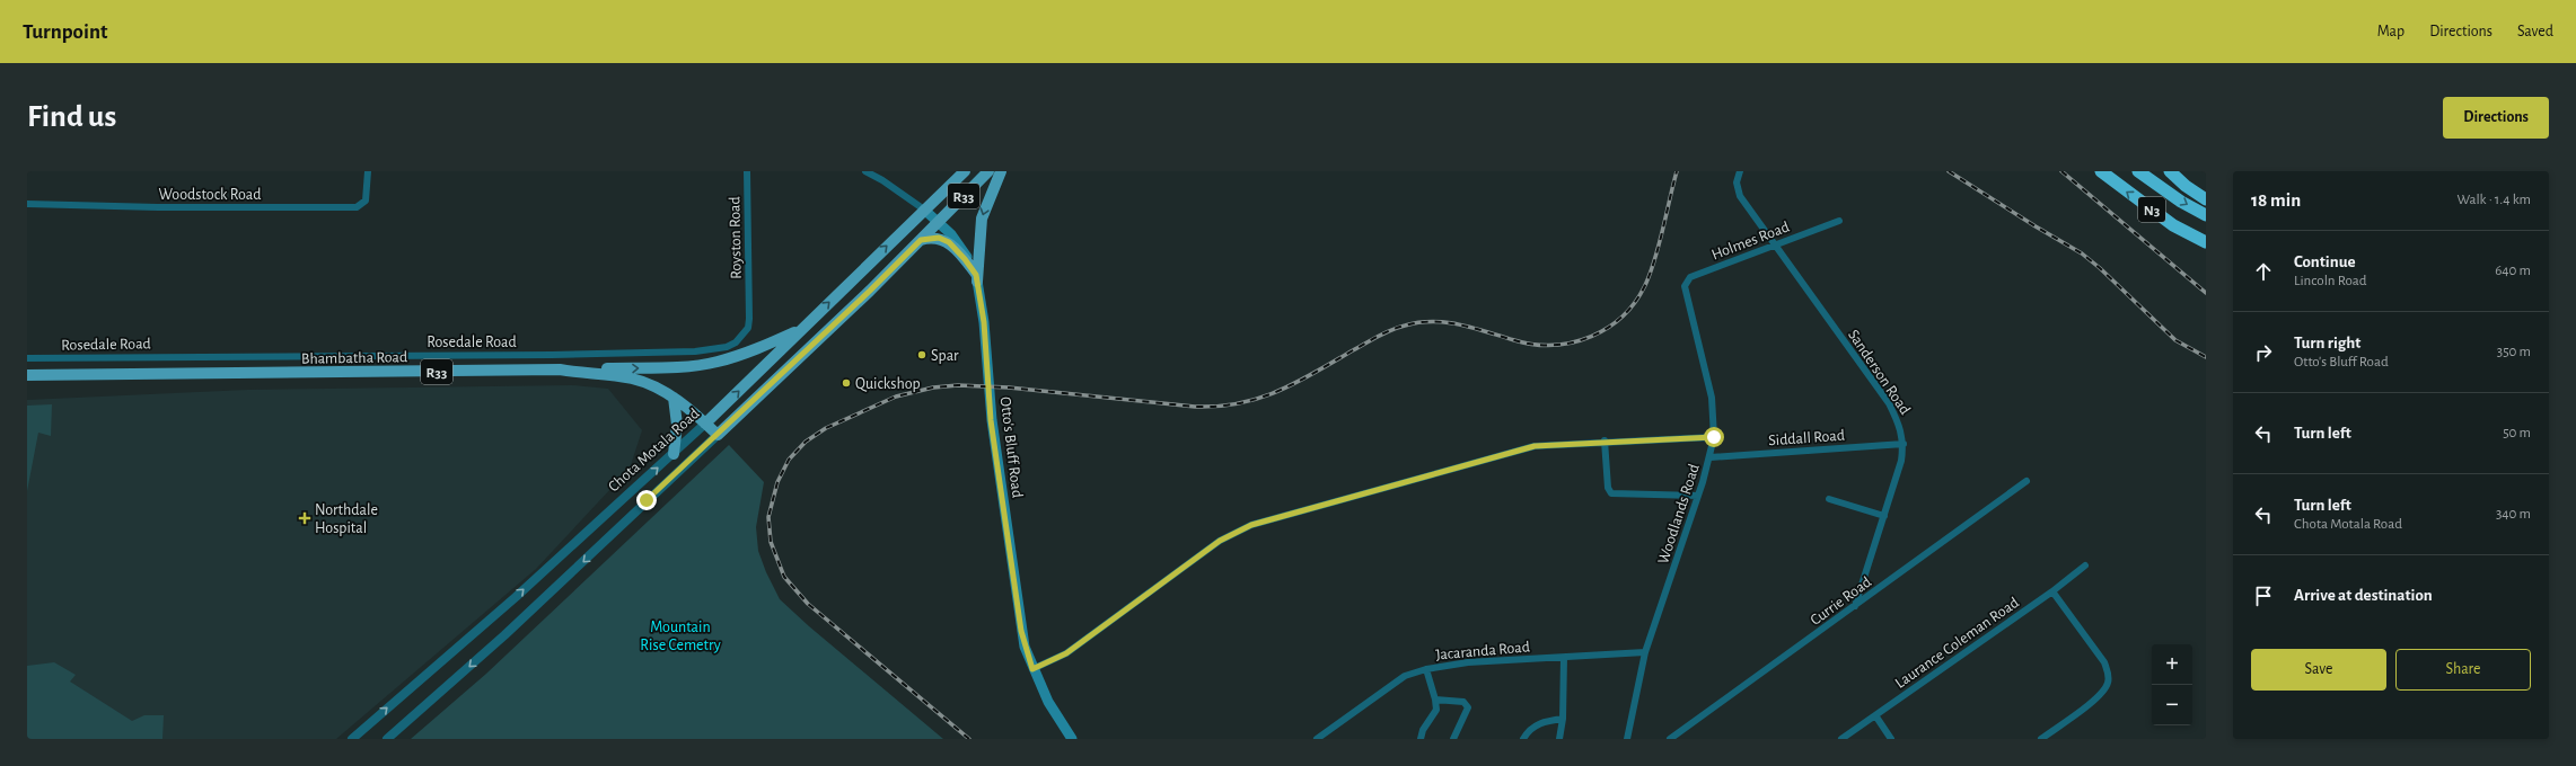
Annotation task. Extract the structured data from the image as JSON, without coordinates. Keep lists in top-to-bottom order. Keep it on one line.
{"streets":{"highway":["N3"],"main road":["R33","Bhambatha Road","Otto's Bluff Road","Chota Motala Road"],"street":["Woodstock Road","Royston Road","Holmes Road","Rosedale Road","Sanderson Road","Siddall Road","Woodlands Road","Currie Road","Laurance Coleman Road","Jacaranda Road"]},"crossings":[["Royston Road","Rosedale Road"],["Holmes Road","Sanderson Road"],["Holmes Road","Woodlands Road"],["Bhambatha Road","Chota Motala Road"],["Sanderson Road","Siddall Road"],["Siddall Road","Woodlands Road"],["Otto's Bluff Road","Chota Motala Road"],["Woodlands Road","Jacaranda Road"]],"parks":["Mountain Rise Cemetry"],"places":{"other":["Spar","Quickshop"],"health":["Northdale Hospital"]},"page":{"header":"Turnpoint","nav":["Map","Directions","Saved"],"buttons":["Directions",["Save","Share"]],"title":"Find us","heading":["18 min","Walk · 1.4 km"],"list":[["Continue","Lincoln Road","640 m"],["Turn right","Otto's Bluff Road","350 m"],["Turn left","50 m"],["Turn left","Chota Motala Road","340 m"],"Arrive at destination"],"map_buttons":["+","−"]}}
